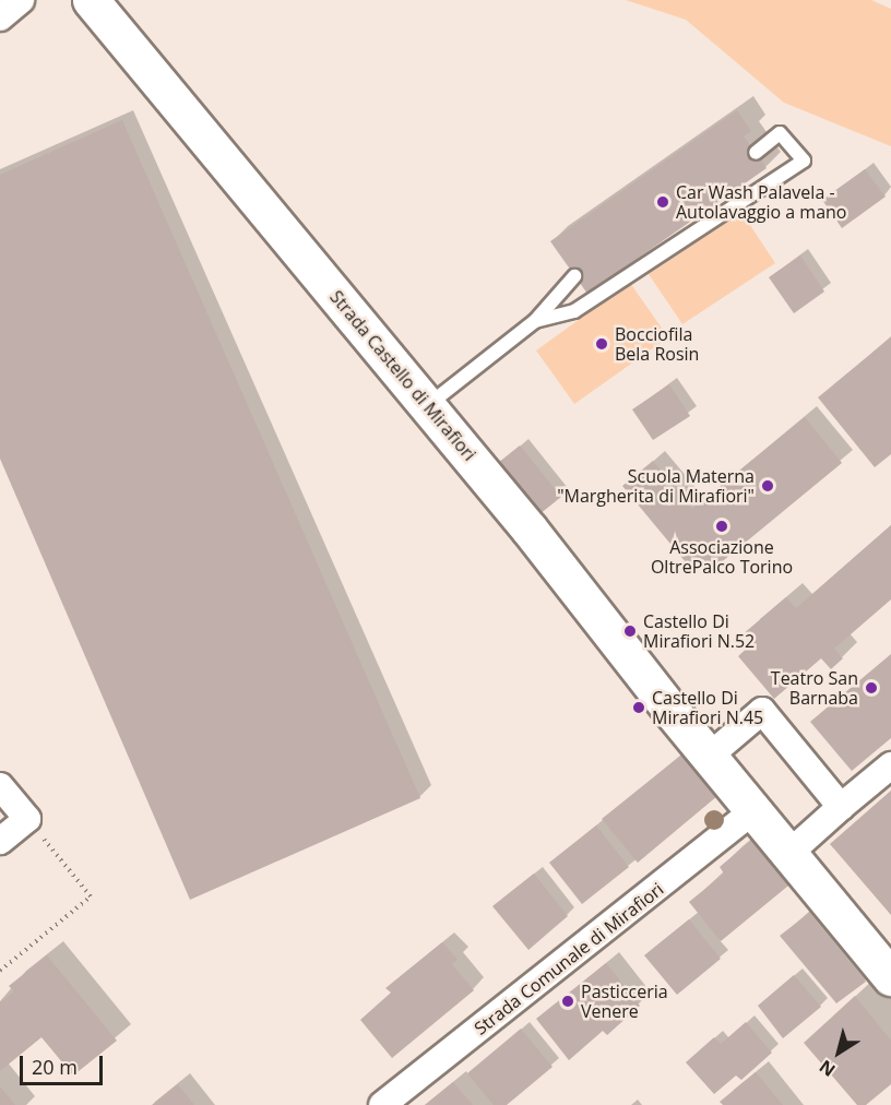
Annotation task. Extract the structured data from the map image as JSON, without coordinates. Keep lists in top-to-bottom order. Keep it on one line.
{"streets":{"street":["Strada Castello di Mirafiori","Strada Comunale di Mirafiori"]},"crossings":[["Strada Castello di Mirafiori","Strada Comunale di Mirafiori"]],"places":["Car Wash Palavela - Autolavaggio a mano","Bocciofila Bela Rosin","Scuola Materna \"Margherita di Mirafiori\"","Associazione OltrePalco Torino","Castello Di Mirafiori N.52","Teatro San Barnaba","Castello Di Mirafiori N.45","Pasticceria Venere"],"scale_bar":"20 m","north":"bottom left"}
